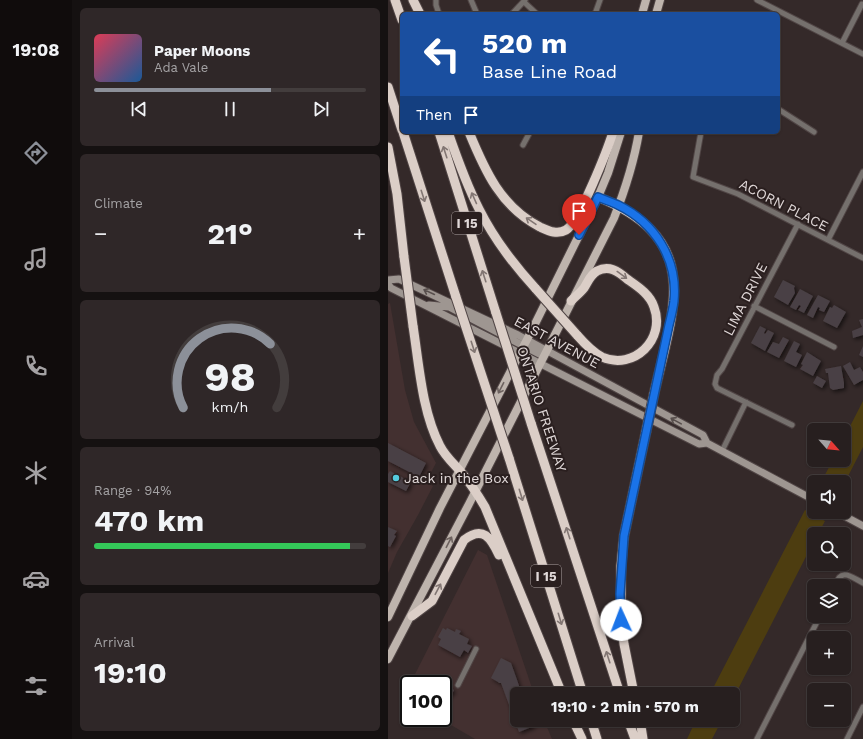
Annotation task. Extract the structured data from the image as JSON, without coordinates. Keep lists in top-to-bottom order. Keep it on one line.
{"streets":{"highway":["I 15","ONTARIO FREEWAY"],"main road":["EAST AVENUE"],"street":["ACORN PLACE","LIMA DRIVE"]},"crossings":[["ACORN PLACE","LIMA DRIVE"]],"places":["Jack in the Box"],"north":"bottom right","page":{"tabs":"19:08","turn":["520 m","Base Line Road"],"song":["Paper Moons","Ada Vale"],"then":"Then","tile":["Climate",["Range · 94%","470 km"],["Arrival","19:10"]],"heat":["−","21°","+"],"map_buttons":["+","−"],"limit":"100","trip":"19:10 · 2 min · 570 m","gauge":["98","km/h"]}}
